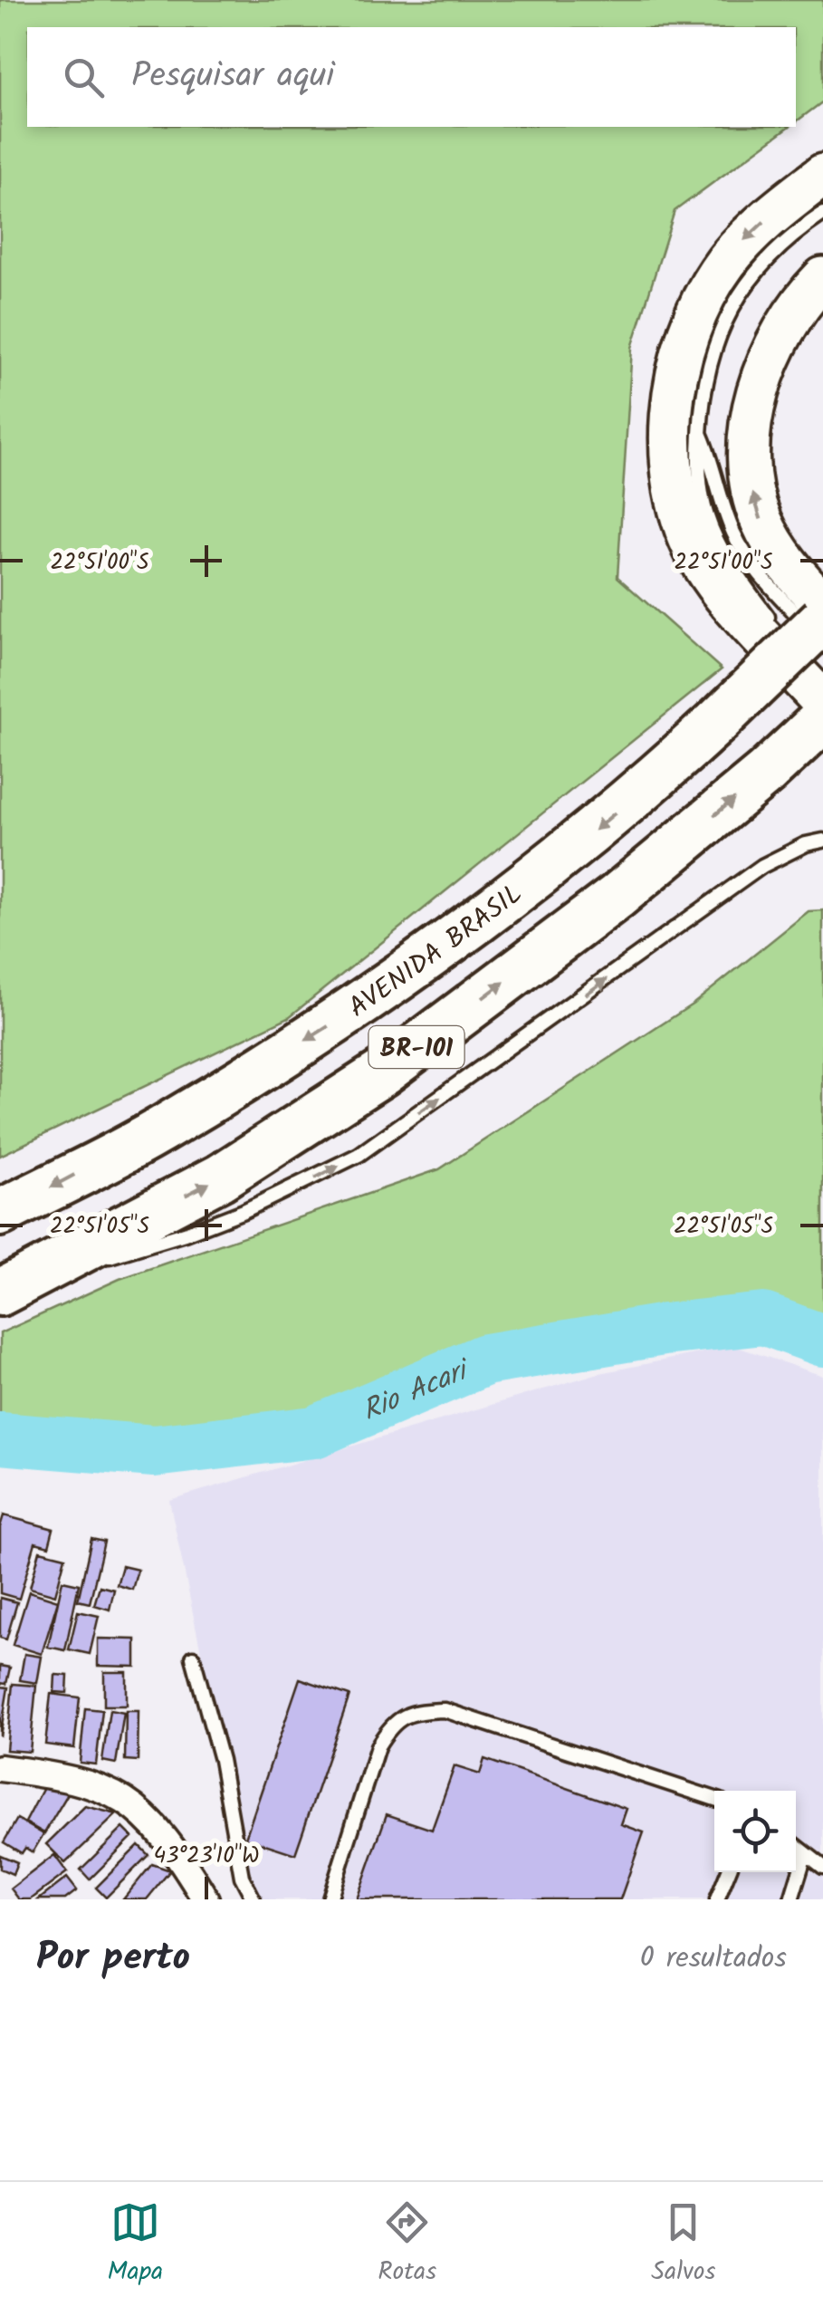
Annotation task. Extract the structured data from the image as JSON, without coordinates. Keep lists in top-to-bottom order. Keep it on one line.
{"streets":{"highway":["AVENIDA BRASIL","BR-101"]},"water":["Rio Acari"],"page":{"search":"Pesquisar aqui","heading":["Por perto","0 resultados"],"nav":["Mapa","Rotas","Salvos"]},"coordinates":["22°51'00\"S","22°51'05\"S","43°23'10\"W"]}
